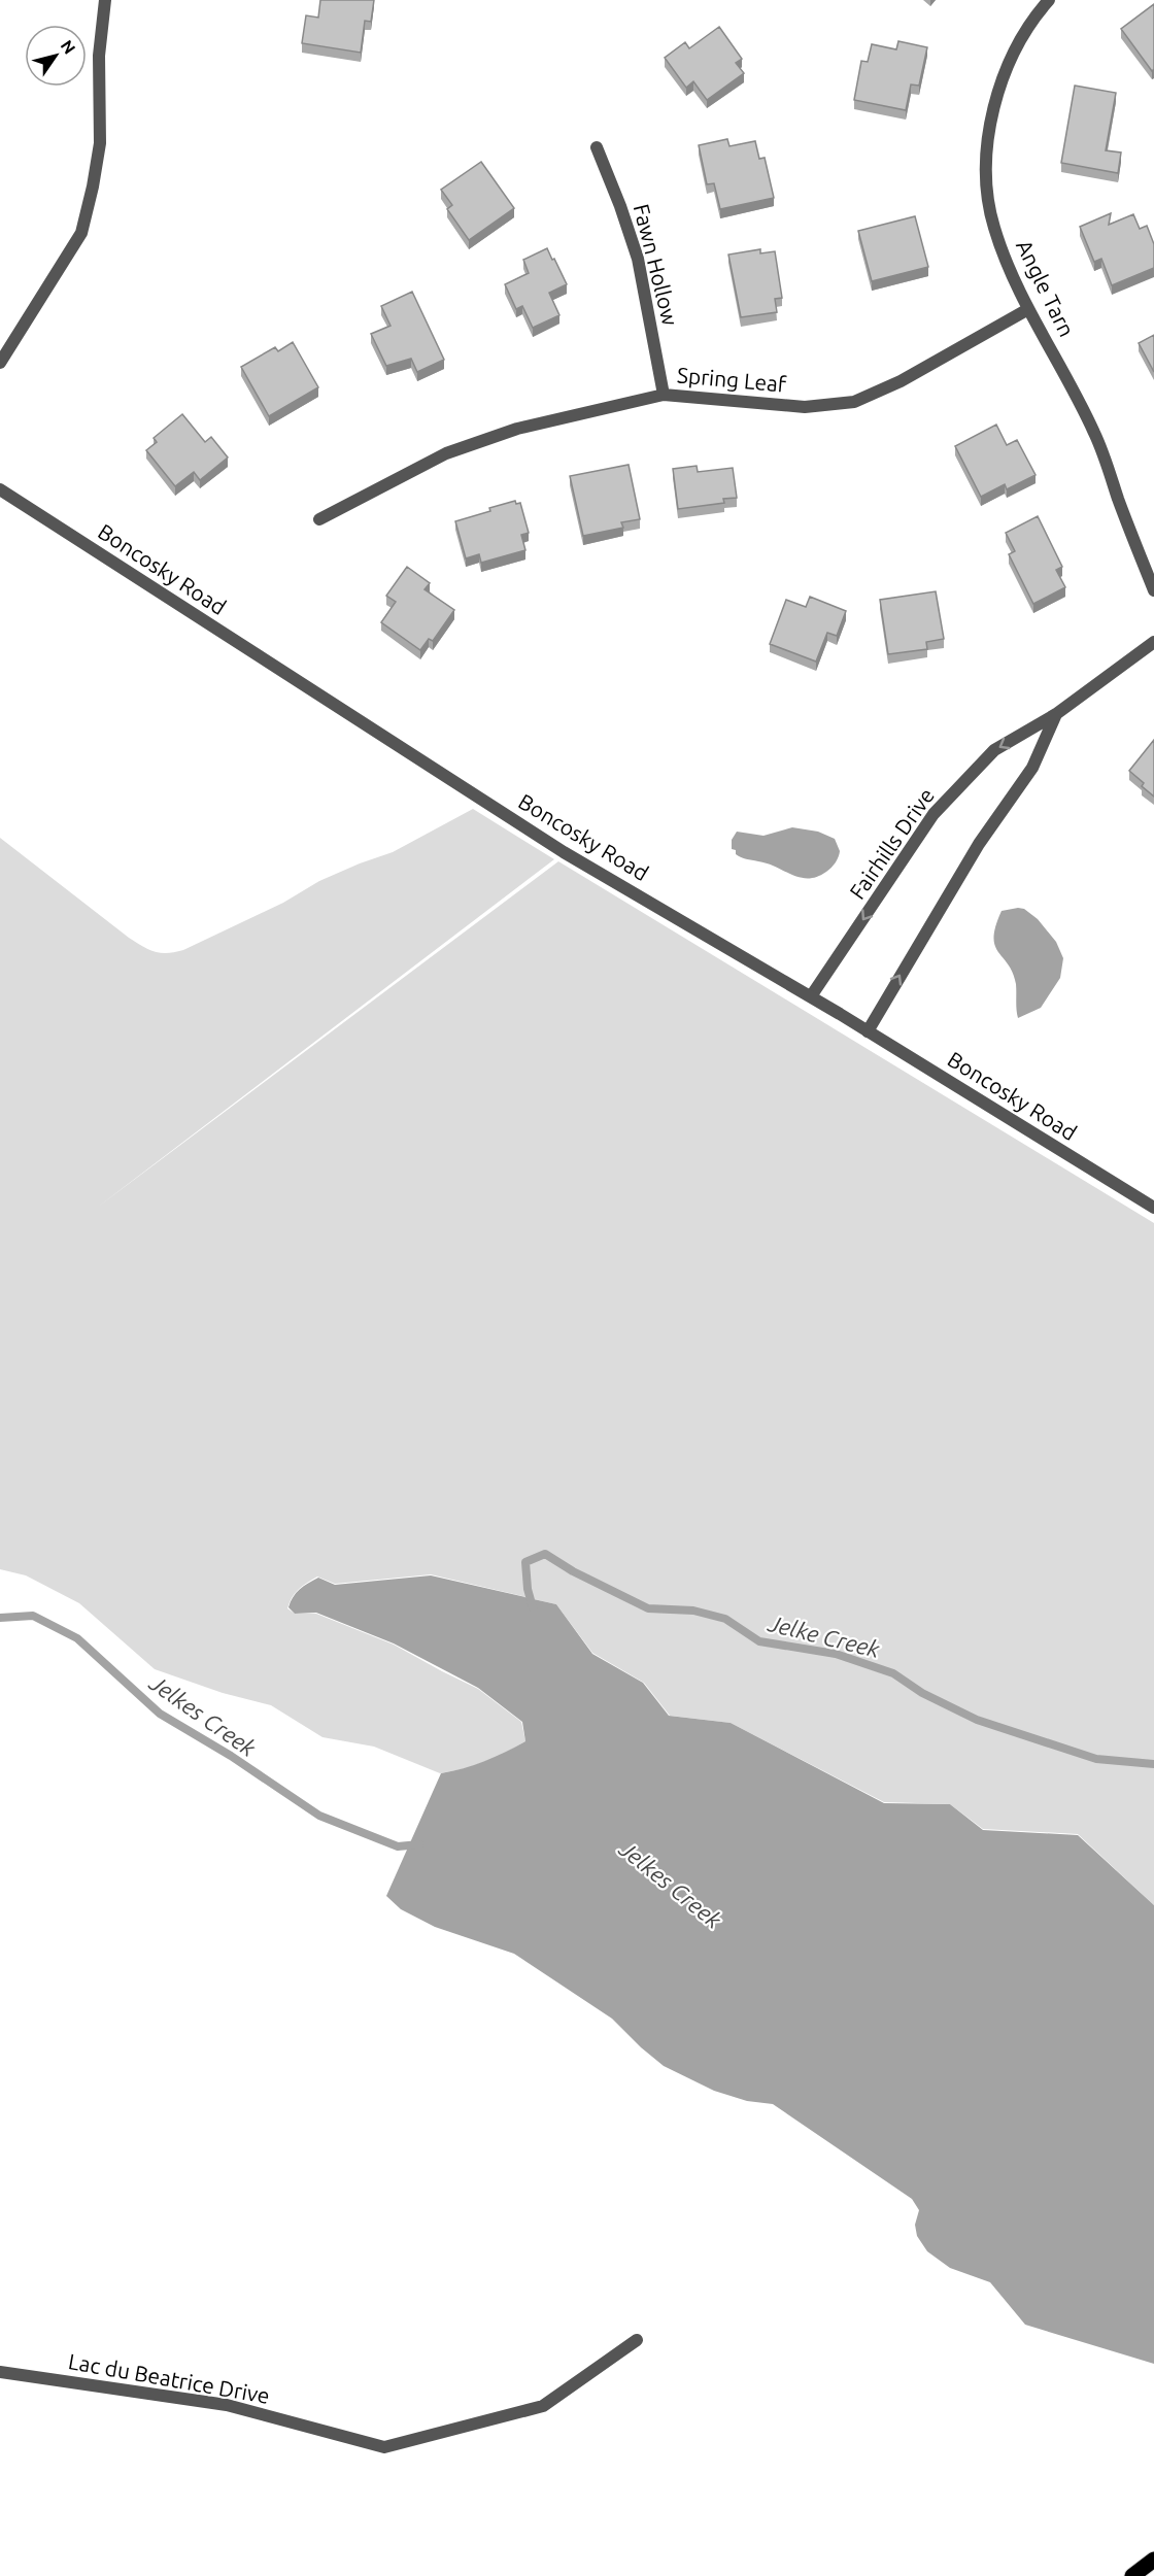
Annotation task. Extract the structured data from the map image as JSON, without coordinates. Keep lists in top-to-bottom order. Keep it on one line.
{"streets":{"street":["Fawn Hollow","Angle Tarn","Spring Leaf","Boncosky Road","Fairhills Drive","Lac du Beatrice Drive"]},"crossings":[["Fawn Hollow","Spring Leaf"],["Angle Tarn","Spring Leaf"],["Boncosky Road","Fairhills Drive"]],"water":["Jelke Creek","Jelkes Creek"],"north":"top right"}
